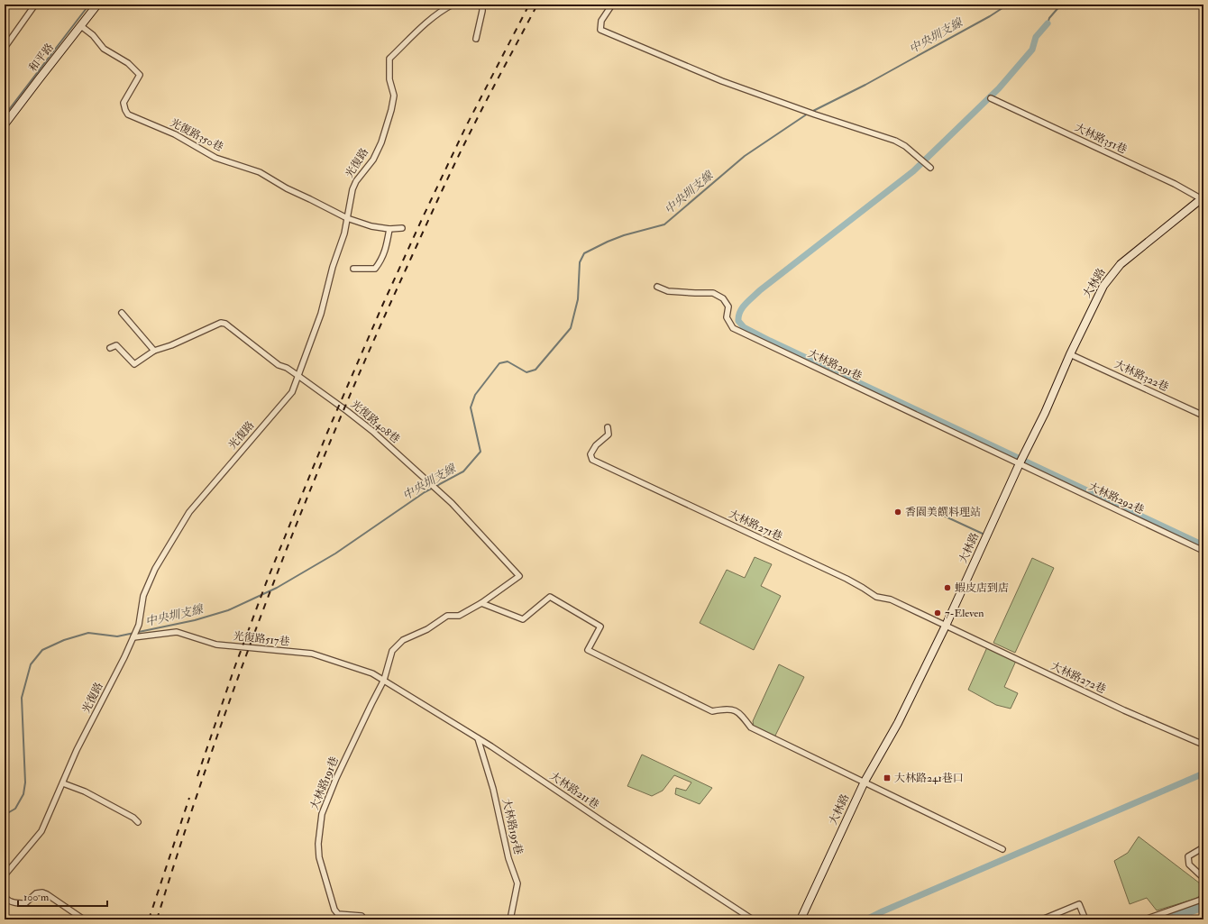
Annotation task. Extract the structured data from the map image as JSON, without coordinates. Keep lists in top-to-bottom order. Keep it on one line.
{"streets":{"street":["和平路","光復路350巷","大林路351巷","光復路","大林路","大林路291巷","大林路322巷","光復路408巷","大林路292巷","大林路271巷","光復路517巷","大林路272巷","大林路191巷","大林路211巷","大林路195巷"]},"crossings":[["和平路","光復路350巷"],["光復路350巷","光復路"],["大林路351巷","大林路"],["光復路","光復路408巷"],["光復路","光復路517巷"],["大林路","大林路291巷"],["大林路","大林路322巷"],["大林路","大林路292巷"],["大林路","大林路271巷"],["大林路","大林路272巷"],["大林路291巷","大林路292巷"],["光復路408巷","大林路191巷"],["大林路271巷","大林路272巷"],["光復路517巷","大林路191巷"],["光復路517巷","大林路211巷"],["大林路191巷","大林路211巷"],["大林路211巷","大林路195巷"]],"water":["中央圳支線"],"places":{"other":["香園美饌料理站","蝦皮店到店","7-Eleven"],"transit":["大林路241巷口"]},"scale_bar":"100 m"}
